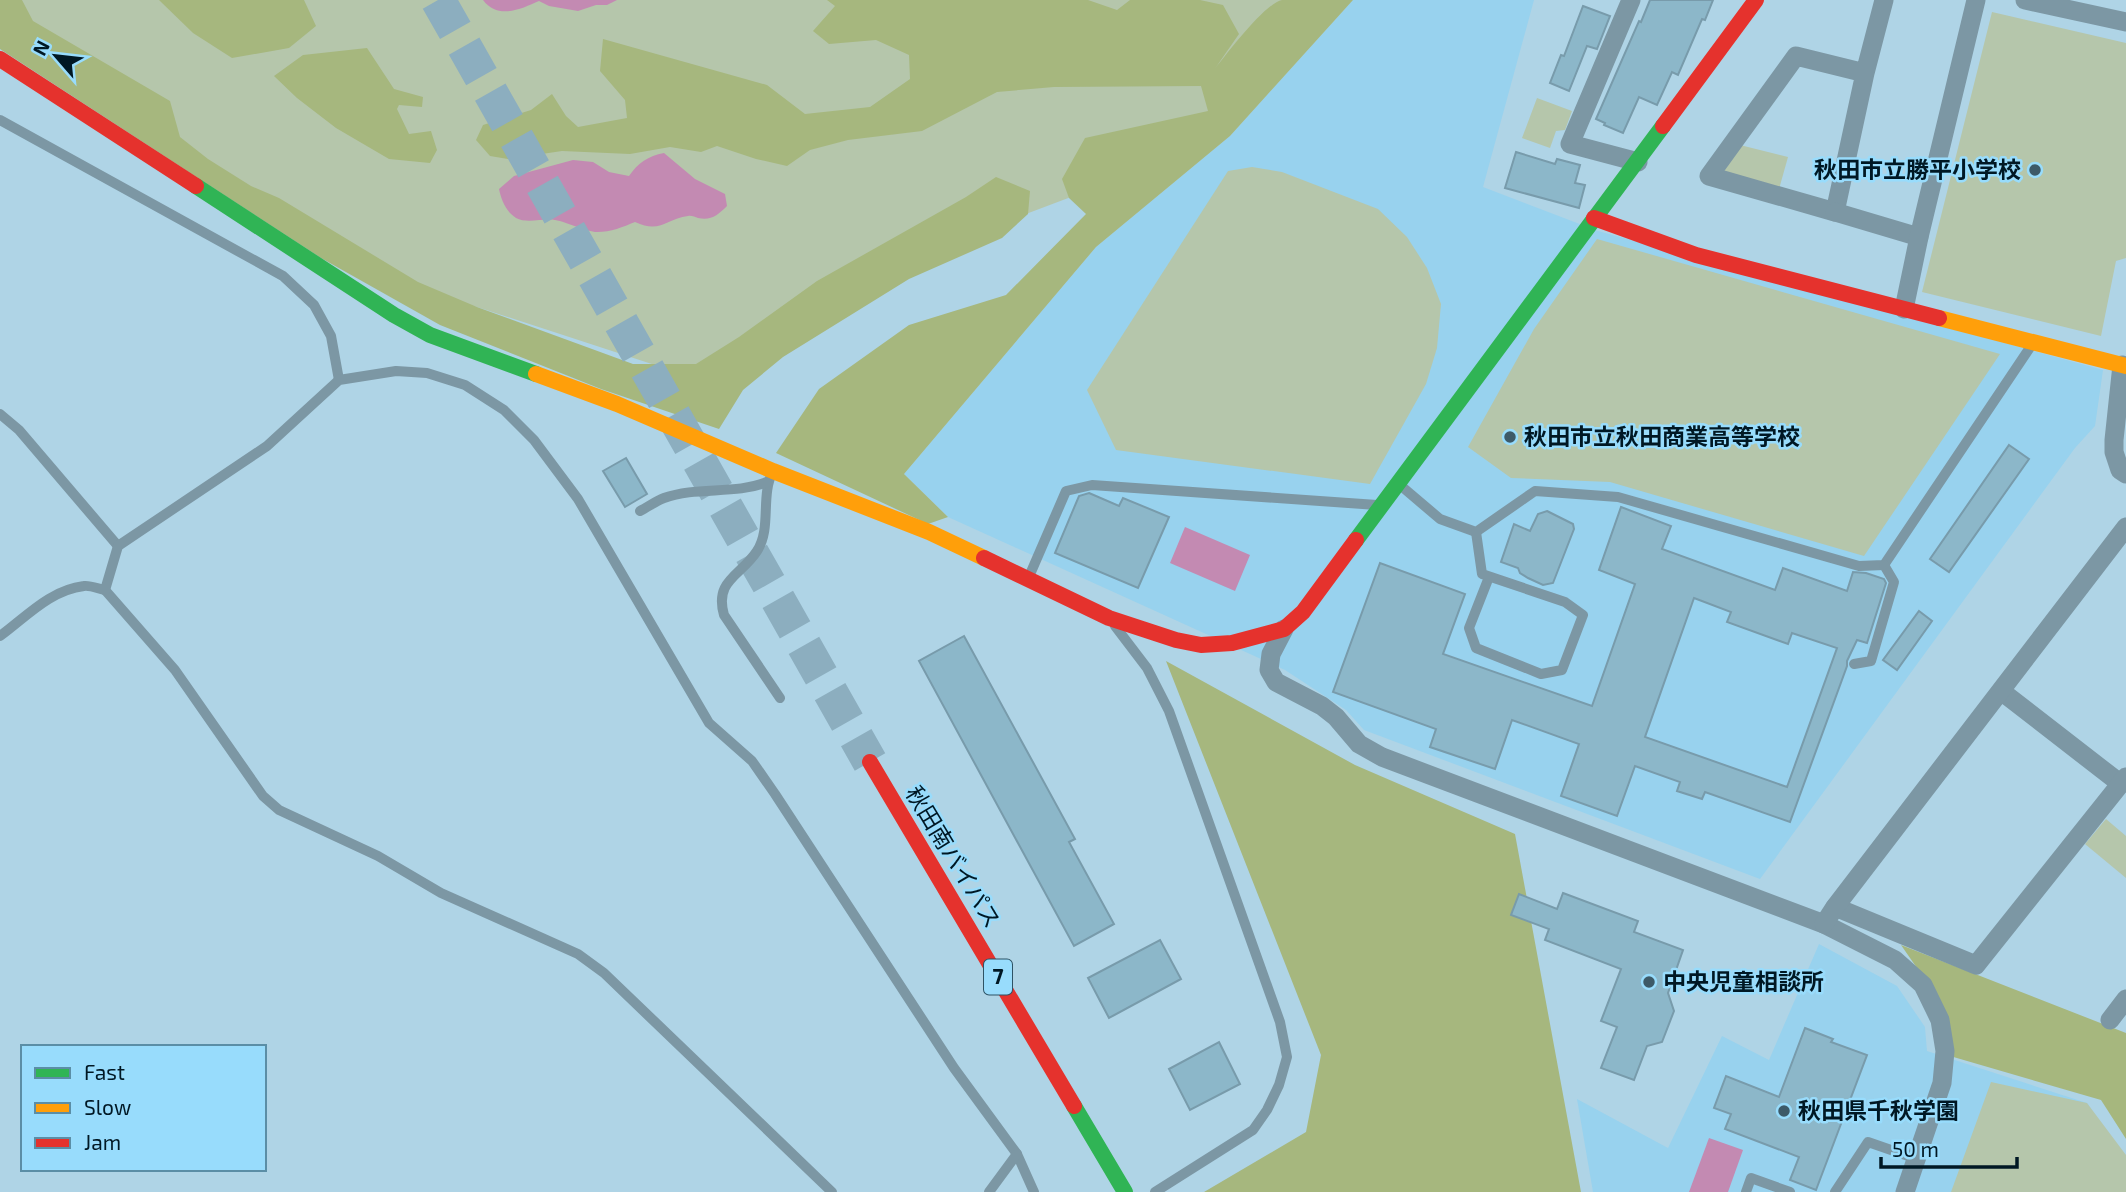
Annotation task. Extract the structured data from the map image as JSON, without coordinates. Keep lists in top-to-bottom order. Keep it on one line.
{"streets":{"main road":["秋田南バイパス","7"]},"places":["秋田市立勝平小学校","秋田市立秋田商業高等学校","中央児童相談所","秋田県千秋学園"],"legend":["Fast","Slow","Jam"],"scale_bar":"50 m","north":"top left"}
